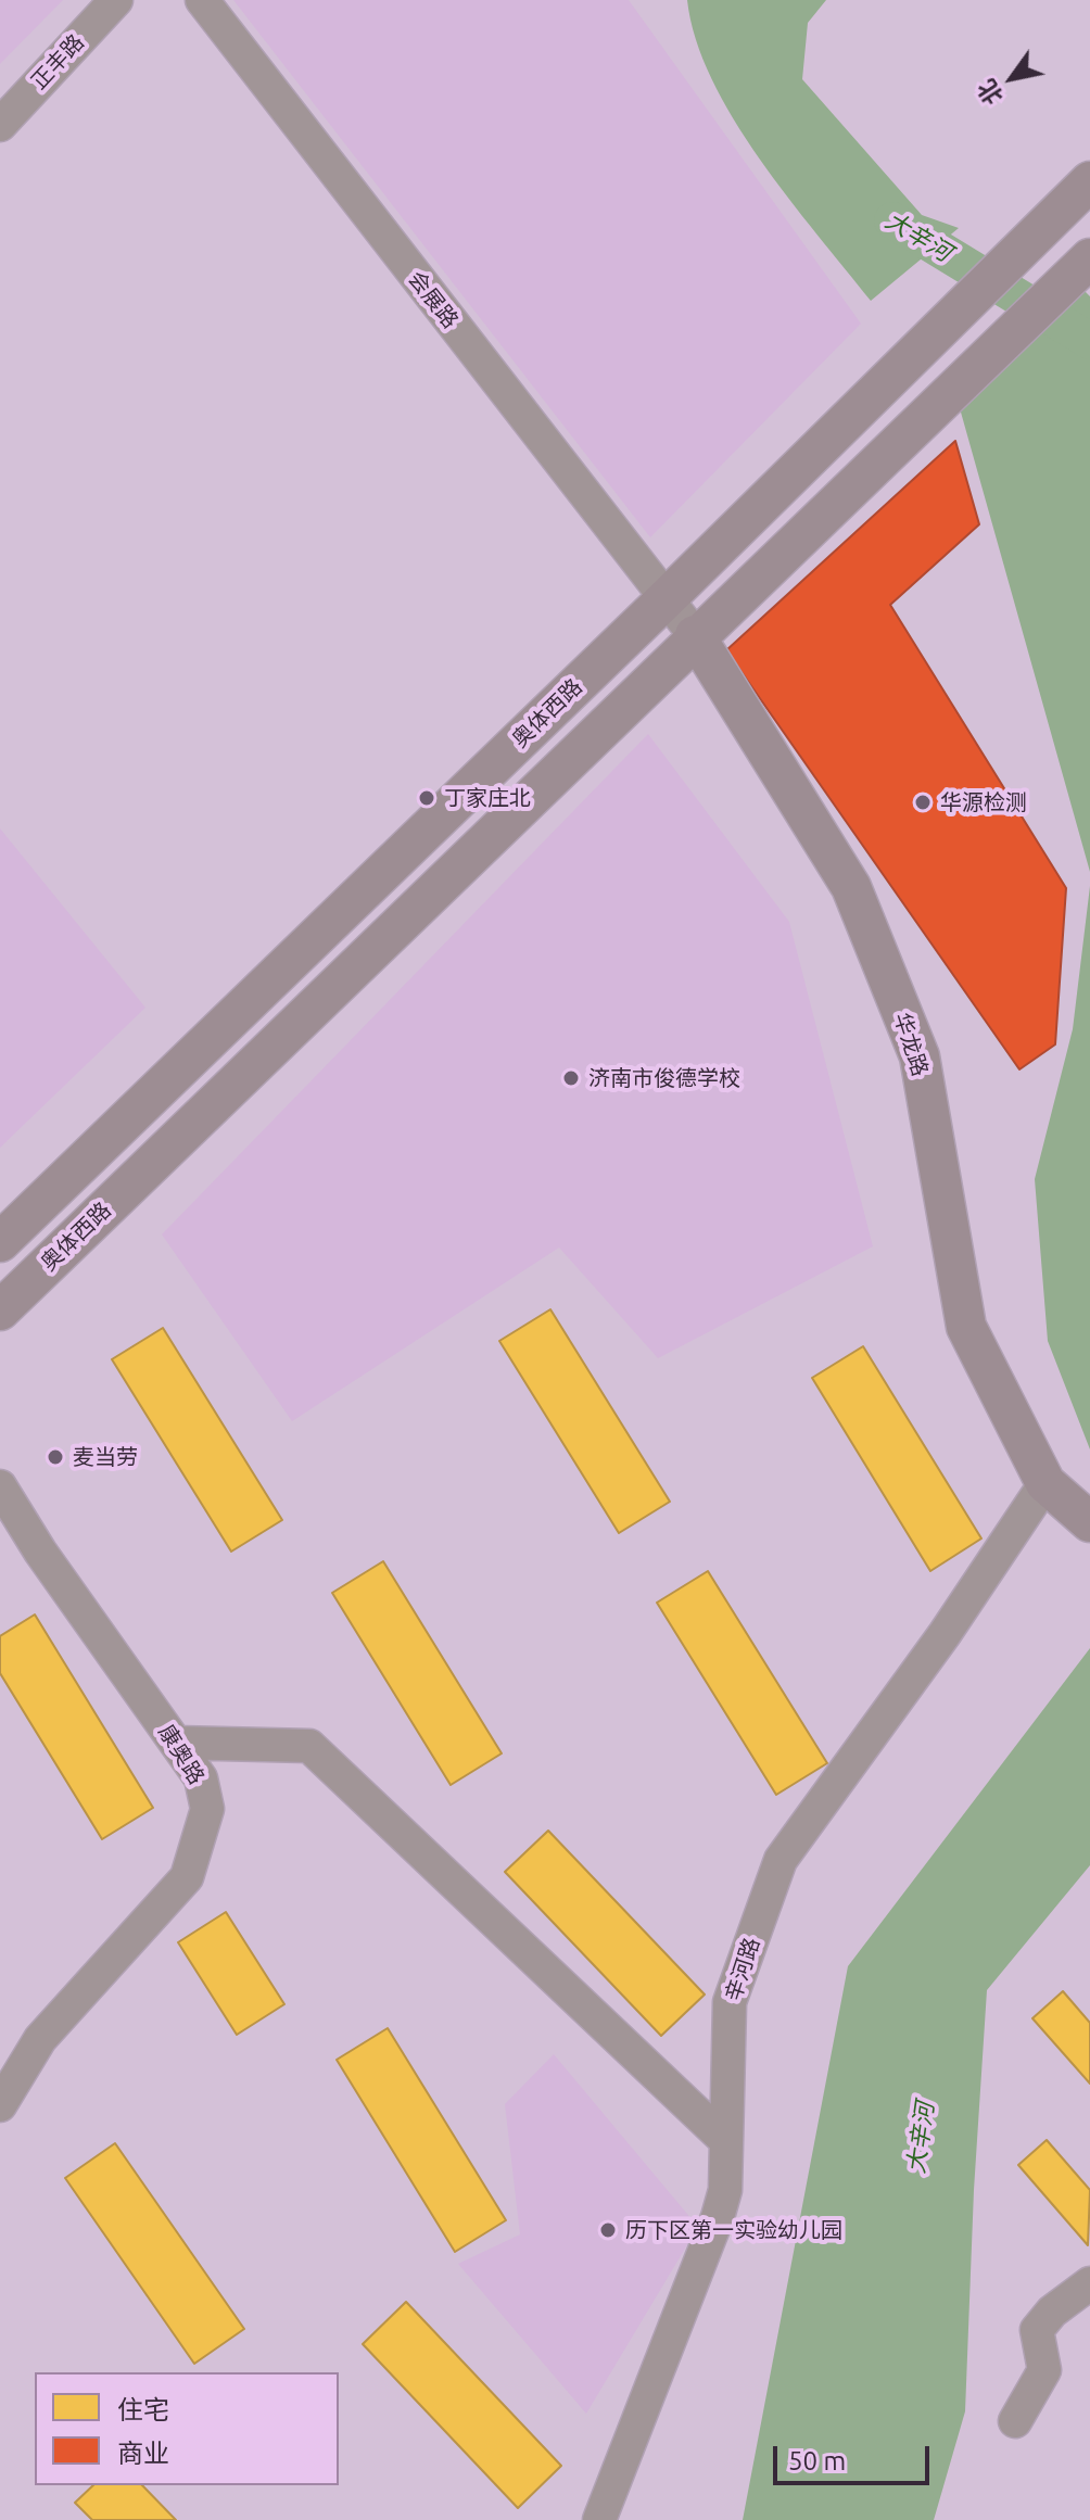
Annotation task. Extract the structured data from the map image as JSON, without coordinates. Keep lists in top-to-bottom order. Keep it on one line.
{"streets":{"main road":["奥体西路","华龙路"],"street":["正丰路","会展路","康奥路","辛河路"]},"crossings":[["会展路","奥体西路"],["奥体西路","华龙路"],["华龙路","辛河路"]],"water":["大辛河"],"places":["丁家庄北","华源检测","济南市俊德学校","麦当劳","历下区第一实验幼儿园"],"legend":["住宅","商业"],"scale_bar":"50 m","north":"bottom left"}
